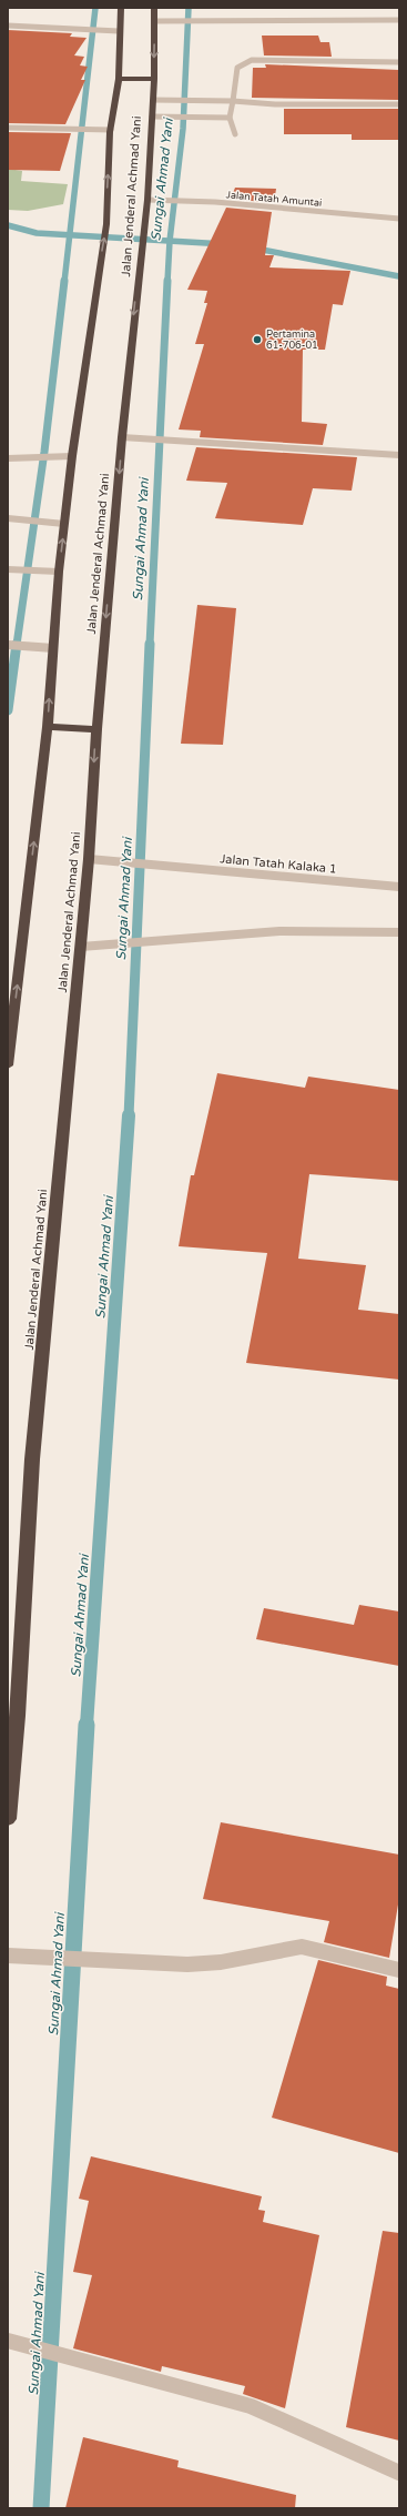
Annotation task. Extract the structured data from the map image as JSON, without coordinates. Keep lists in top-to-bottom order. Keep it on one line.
{"streets":{"highway":["Jalan Jenderal Achmad Yani"],"street":["Jalan Tatah Amuntai","Jalan Tatah Kalaka 1"]},"crossings":[["Jalan Jenderal Achmad Yani","Jalan Tatah Amuntai"],["Jalan Jenderal Achmad Yani","Jalan Tatah Kalaka 1"]],"water":["Sungai Ahmad Yani"],"places":["Pertamina 61-706-01"]}
